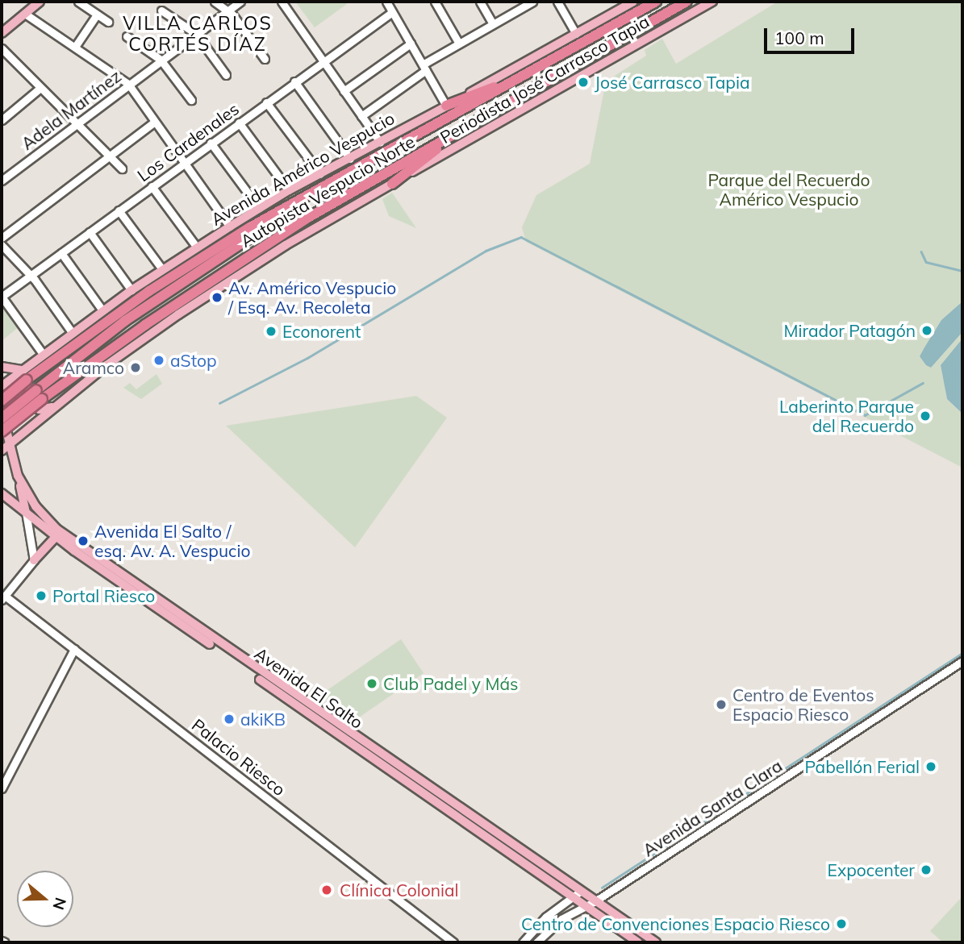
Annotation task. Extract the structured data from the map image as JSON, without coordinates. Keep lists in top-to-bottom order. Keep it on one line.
{"streets":{"highway":["Autopista Vespucio Norte"],"main road":["Periodista José Carrasco Tapia","Avenida Américo Vespucio","Avenida El Salto"],"street":["Adela Martínez","Los Cardenales","Palacio Riesco","Avenida Santa Clara"]},"crossings":[["Periodista José Carrasco Tapia","Avenida El Salto"],["Avenida El Salto","Avenida Santa Clara"]],"districts":["VILLA CARLOS CORTÉS DÍAZ"],"parks":["Parque del Recuerdo Américo Vespucio"],"places":["José Carrasco Tapia","Av. Américo Vespucio / Esq. Av. Recoleta","Mirador Patagón","Econorent","aStop","Aramco","Laberinto Parque del Recuerdo","Avenida El Salto / esq. Av. A. Vespucio","Portal Riesco","Club Padel y Más","Centro de Eventos Espacio Riesco","akiKB","Pabellón Ferial","Expocenter","Clínica Colonial","Centro de Convenciones Espacio Riesco"],"scale_bar":"100 m","north":"right"}
